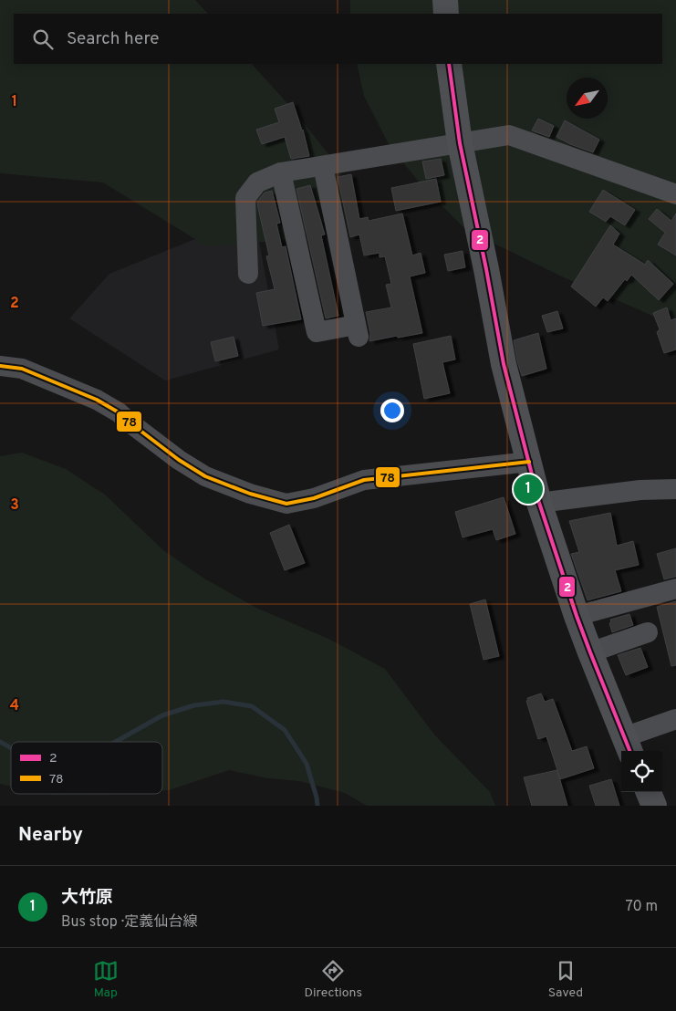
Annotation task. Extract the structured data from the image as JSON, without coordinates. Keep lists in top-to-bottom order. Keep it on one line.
{"lines":["transit line 2","transit line 78"],"legend":["2","78"],"north":"bottom left","page":{"search":"Search here","pins":"1","heading":"Nearby","list":[{"mark":"1","name":"大竹原","note":"Bus stop · 定義仙台線","value":"70 m"}],"nav":["Map","Directions","Saved"]},"grid":{"rows":["1","2","3","4"]}}
